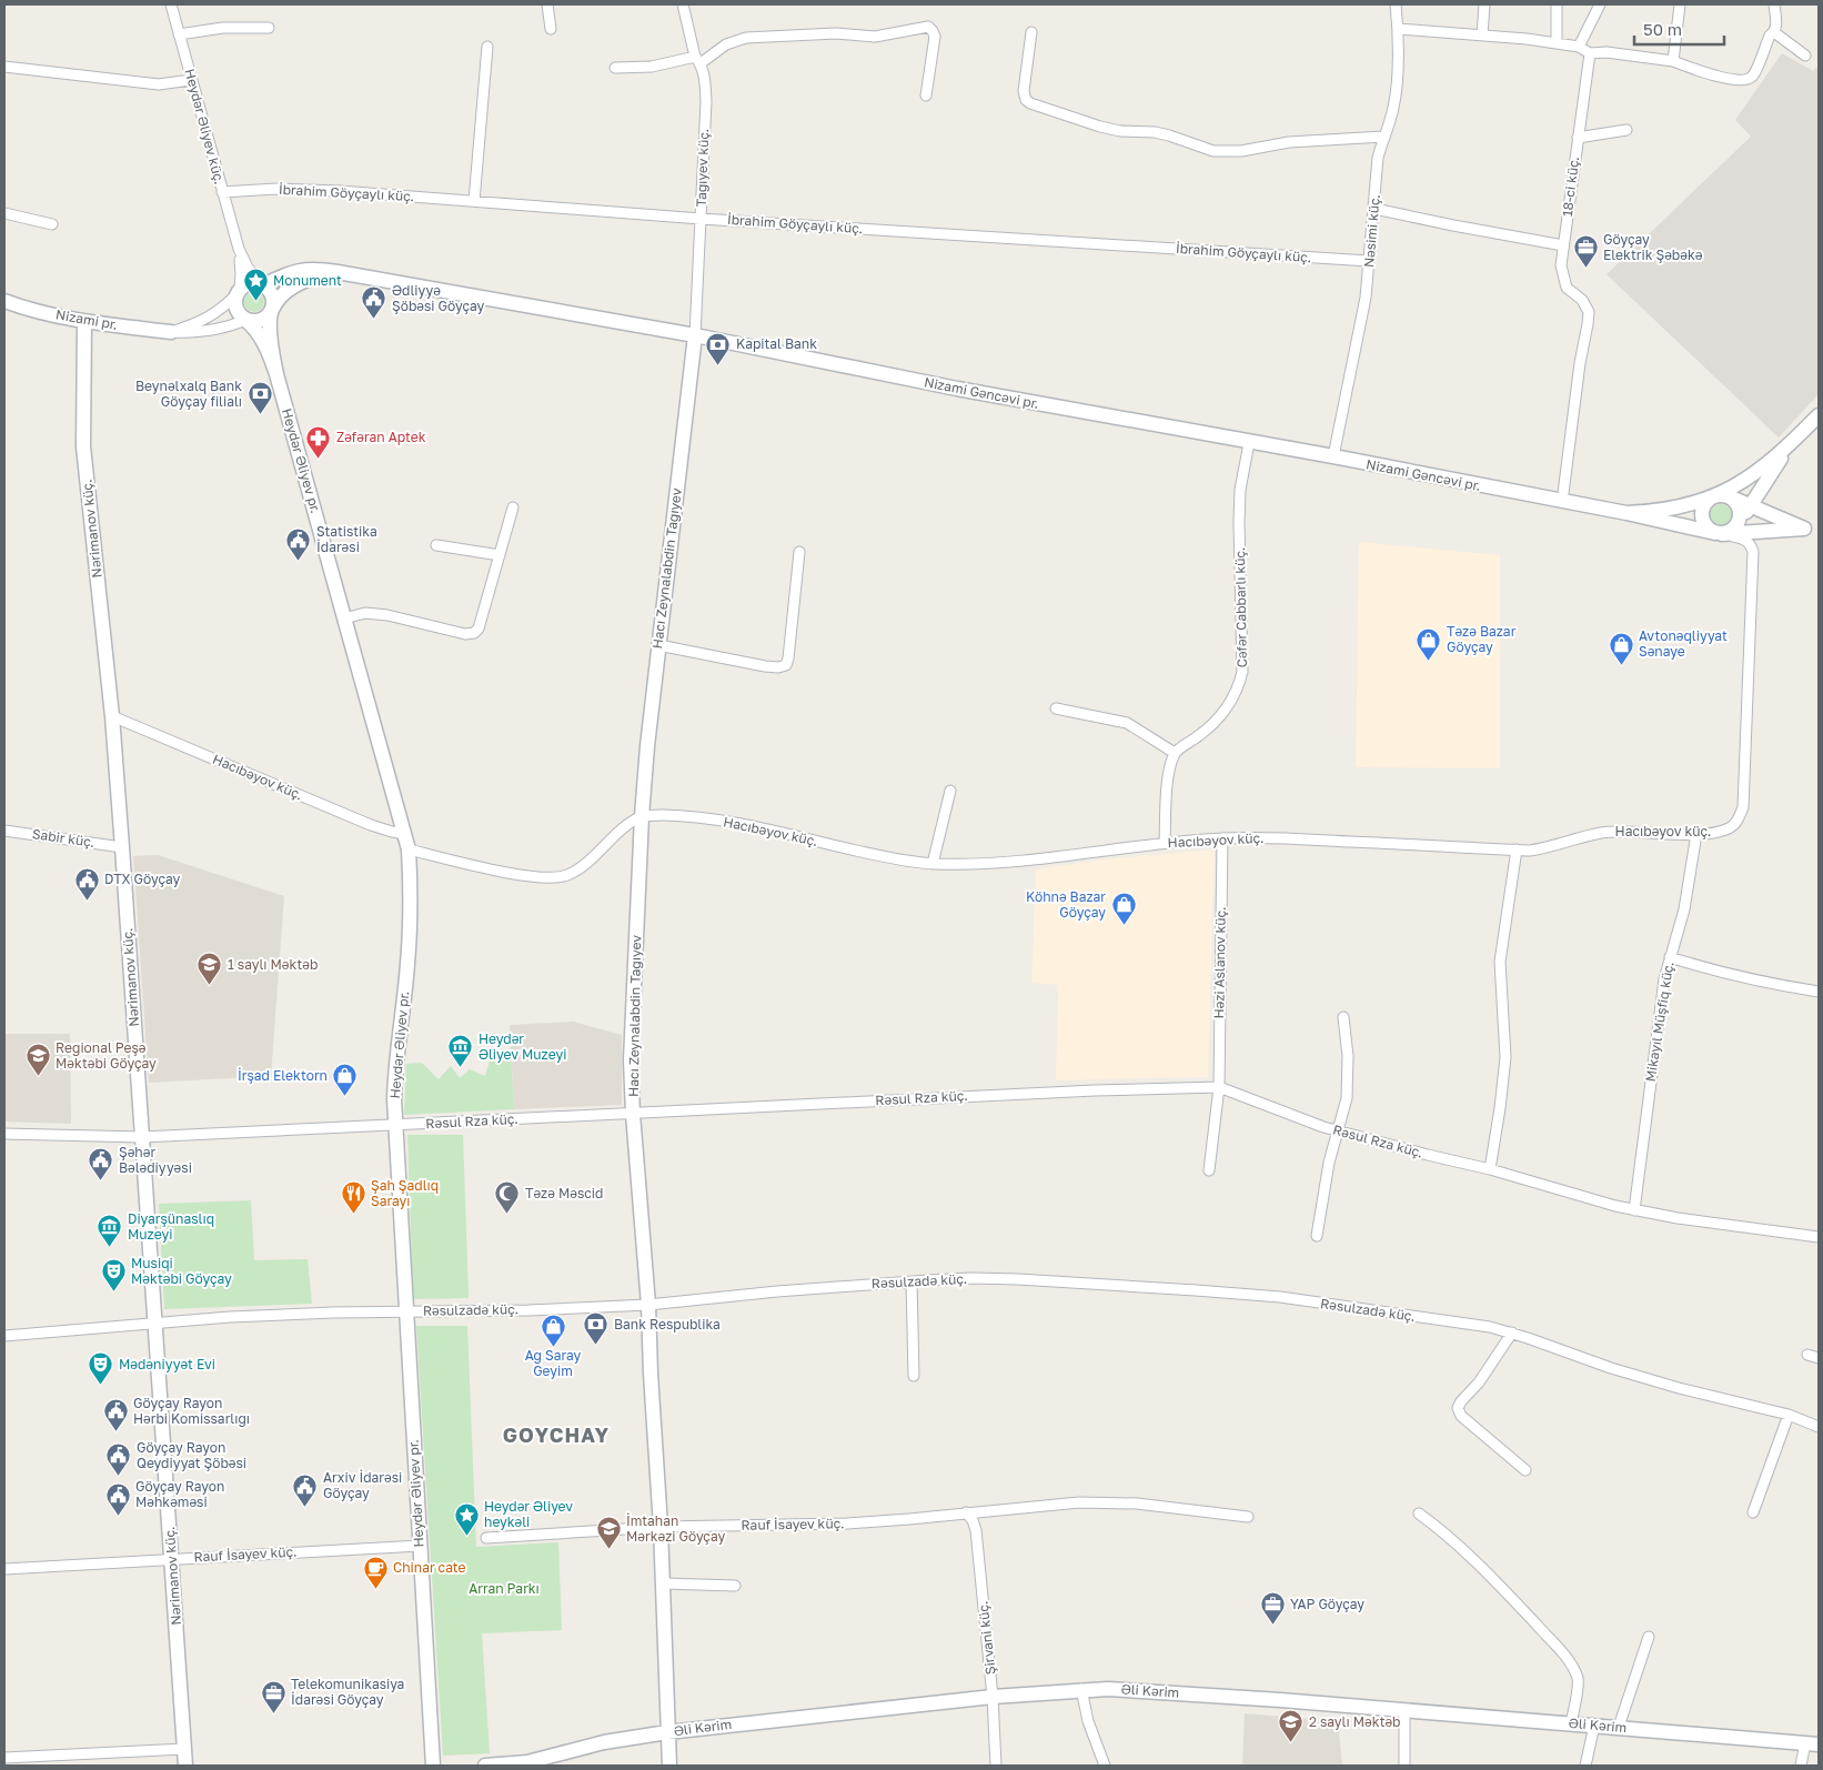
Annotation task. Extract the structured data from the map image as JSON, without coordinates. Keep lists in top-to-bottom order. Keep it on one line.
{"streets":{"main road":["Nizami pr.","Nizami Gəncəvi pr.","Heydər Əliyev pr.","Nərimanov küç.","Hacı Zeynalabdin Tağıyev","Əli Kərim"],"street":["Heydər Əliyev küç.","Tağıyev küç.","18-ci küç.","İbrahim Göyçaylı küç.","Nəsimi küç.","Cəfər Cabbarlı küç.","Hacıbəyov küç.","Sabir küç.","Həzi Aslanov küç.","Mikayıl Müşfiq küç.","Rəsul Rza küç.","Rəsulzadə küç.","Rauf İsayev küç.","Şirvani küç."]},"crossings":[["Heydər Əliyev küç.","İbrahim Göyçaylı küç."],["Tağıyev küç.","İbrahim Göyçaylı küç."],["Tağıyev küç.","Nizami Gəncəvi pr."],["Tağıyev küç.","Hacı Zeynalabdin Tağıyev"],["18-ci küç.","Nizami Gəncəvi pr."],["İbrahim Göyçaylı küç.","Nəsimi küç."],["Nəsimi küç.","Nizami Gəncəvi pr."],["Nizami pr.","Nərimanov küç."],["Nizami Gəncəvi pr.","Hacı Zeynalabdin Tağıyev"],["Nizami Gəncəvi pr.","Cəfər Cabbarlı küç."],["Heydər Əliyev pr.","Hacıbəyov küç."],["Heydər Əliyev pr.","Rəsul Rza küç."],["Heydər Əliyev pr.","Rəsulzadə küç."],["Heydər Əliyev pr.","Rauf İsayev küç."],["Nərimanov küç.","Hacıbəyov küç."],["Nərimanov küç.","Sabir küç."],["Nərimanov küç.","Rəsul Rza küç."],["Nərimanov küç.","Rəsulzadə küç."],["Nərimanov küç.","Rauf İsayev küç."],["Hacı Zeynalabdin Tağıyev","Hacıbəyov küç."],["Hacı Zeynalabdin Tağıyev","Rəsul Rza küç."],["Hacı Zeynalabdin Tağıyev","Rəsulzadə küç."],["Hacı Zeynalabdin Tağıyev","Rauf İsayev küç."],["Hacı Zeynalabdin Tağıyev","Əli Kərim"],["Hacıbəyov küç.","Həzi Aslanov küç."],["Hacıbəyov küç.","Mikayıl Müşfiq küç."],["Həzi Aslanov küç.","Rəsul Rza küç."],["Mikayıl Müşfiq küç.","Rəsul Rza küç."],["Rauf İsayev küç.","Şirvani küç."],["Şirvani küç.","Əli Kərim"]],"districts":["GOYCHAY"],"parks":["Arran Parkı"],"places":{"office":["Göyçay Elektrik Şəbəkə","YAP Göyçay","Telekomunikasiya İdarəsi Göyçay"],"place":["Monument","Heydər Əliyev heykəli"],"public building":["Ədliyyə Şöbəsi Göyçay","Statistika İdarəsi","DTX Göyçay","Şəhər Bələdiyyəsi","Göyçay Rayon Hərbi Komissarlığı","Göyçay Rayon Qeydiyyat Şöbəsi","Arxiv İdarəsi Göyçay","Göyçay Rayon Məhkəməsi"],"bank":["Kapital Bank","Beynəlxalq Bank Göyçay filialı","Bank Respublika"],"pharmacy":["Zəfəran Aptek"],"shop":["Təzə Bazar Göyçay","Avtonəqliyyat Sənaye","Köhnə Bazar Göyçay","İrşad Elektorn","Ağ Saray Geyim"],"school or university":["1 saylı Məktəb","Regional Peşə Məktəbi Göyçay","İmtahan Mərkəzi Göyçay","2 saylı Məktəb"],"museum":["Heydər Əliyev Muzeyi","Diyarşünaslıq Muzeyi"],"restaurant":["Şah Şadlıq Sarayı"],"mosque":["Təzə Məscid"],"theatre":["Musiqi Məktəbi Göyçay","Mədəniyyət Evi"],"cafe":["Chinar cate"]},"scale_bar":"50 m"}
